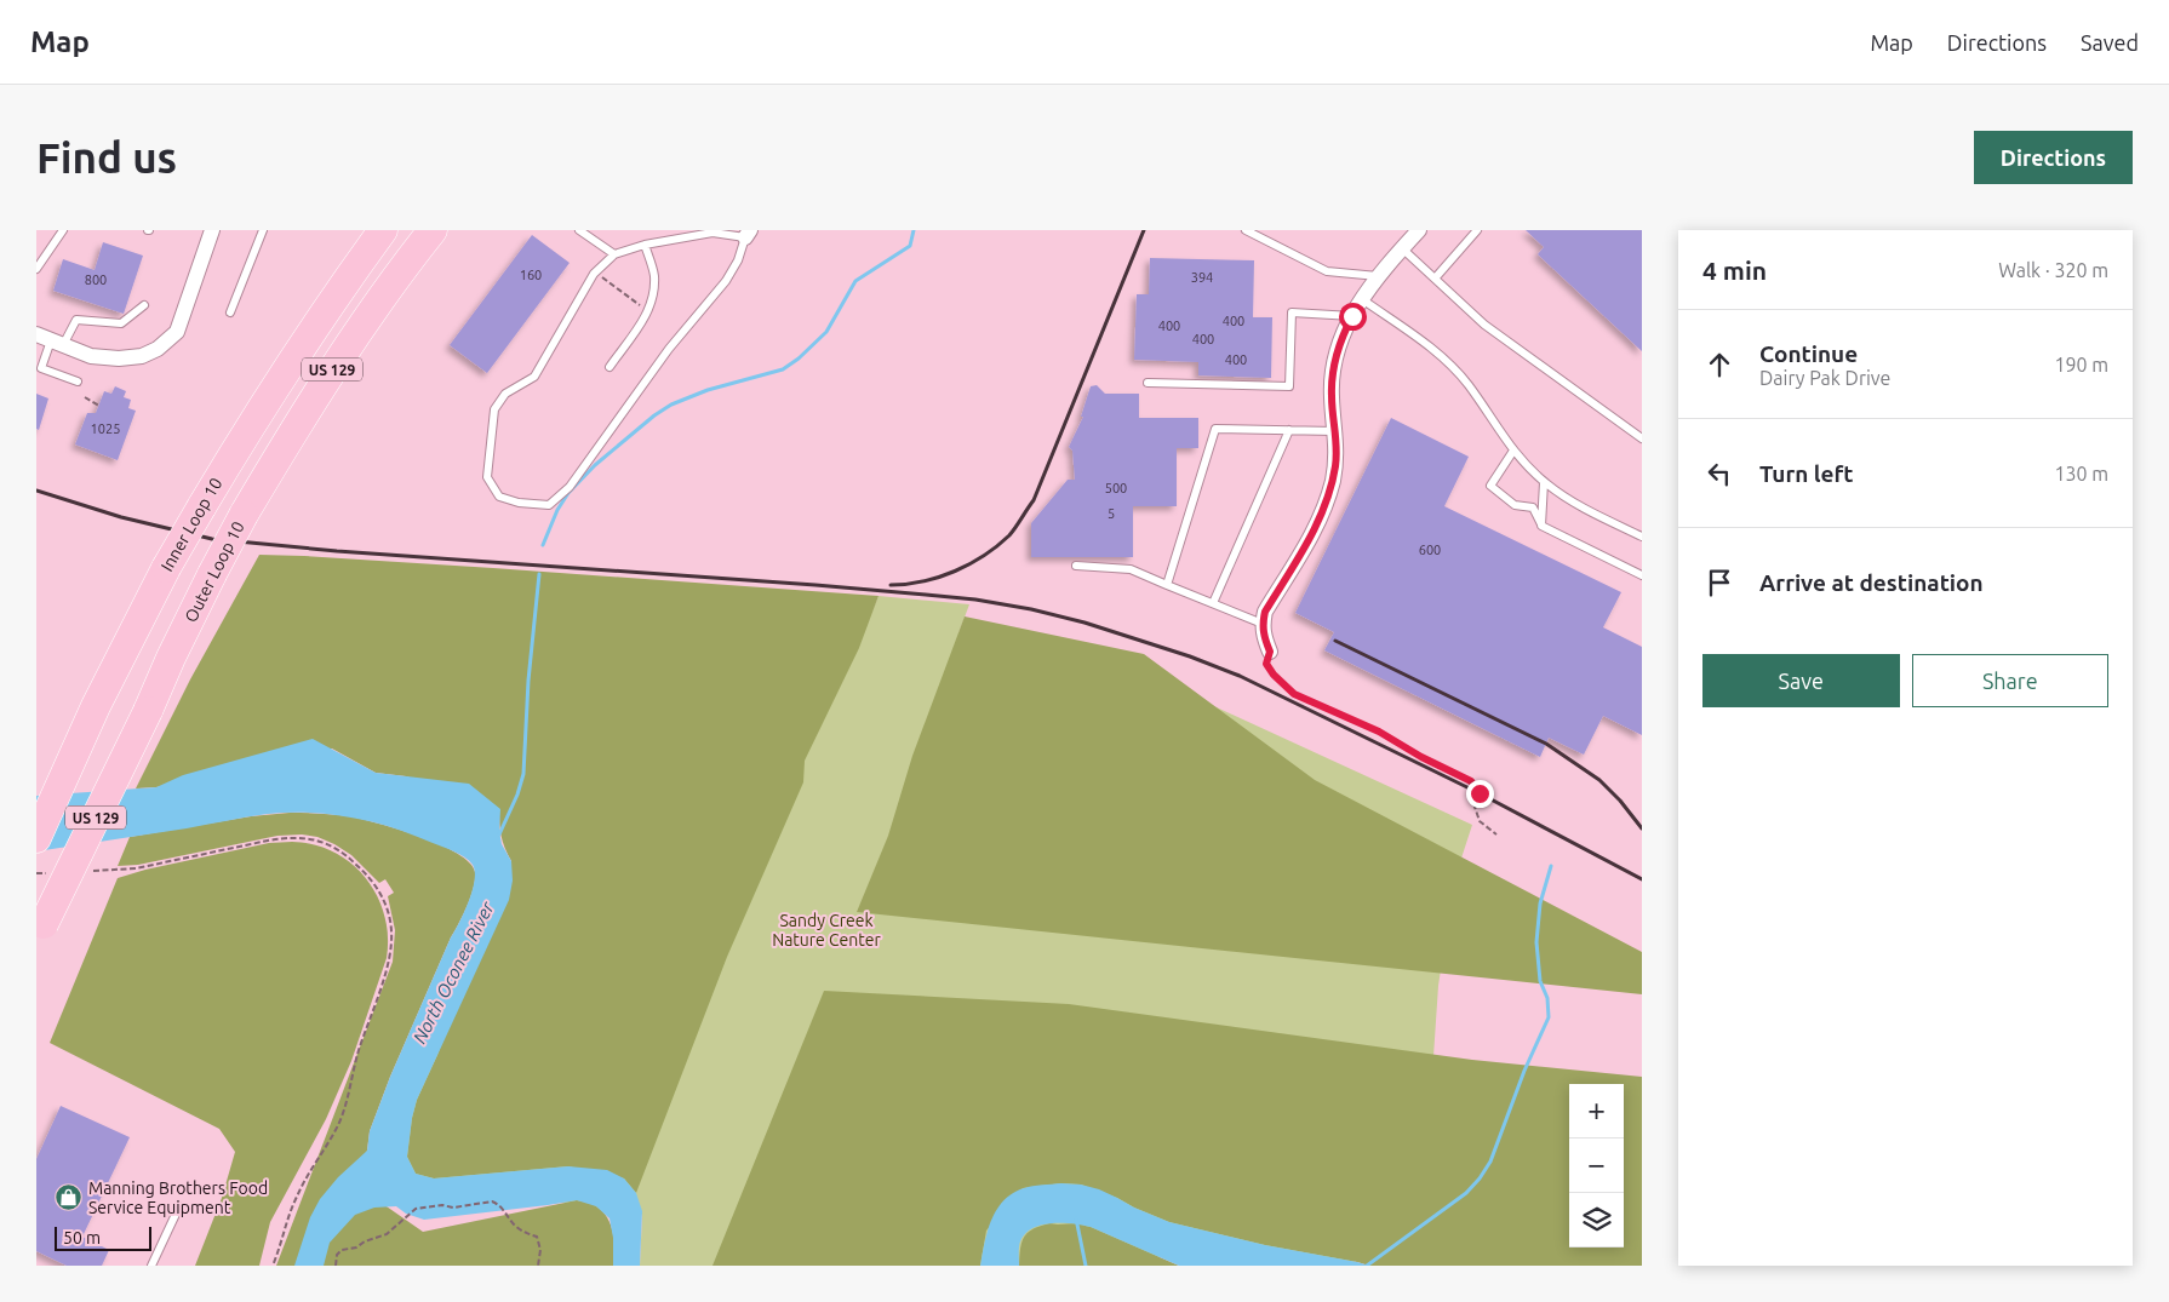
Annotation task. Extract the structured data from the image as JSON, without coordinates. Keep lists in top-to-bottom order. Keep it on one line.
{"streets":{"highway":["US 129","Inner Loop 10","Outer Loop 10"]},"water":["North Oconee River"],"parks":["Sandy Creek Nature Center"],"places":{"shop":["Manning Brothers Food Service Equipment"]},"house_numbers":["160","394","800","400","400","400","400","1025","500","5","600"],"scale_bar":"50 m","page":{"header":"Map","nav":["Map","Directions","Saved"],"buttons":["Directions",["Save","Share"]],"title":"Find us","heading":["4 min","Walk · 320 m"],"list":[["Continue","Dairy Pak Drive","190 m"],["Turn left","130 m"],"Arrive at destination"],"map_buttons":["+","−"],"scale":"50 m"}}
